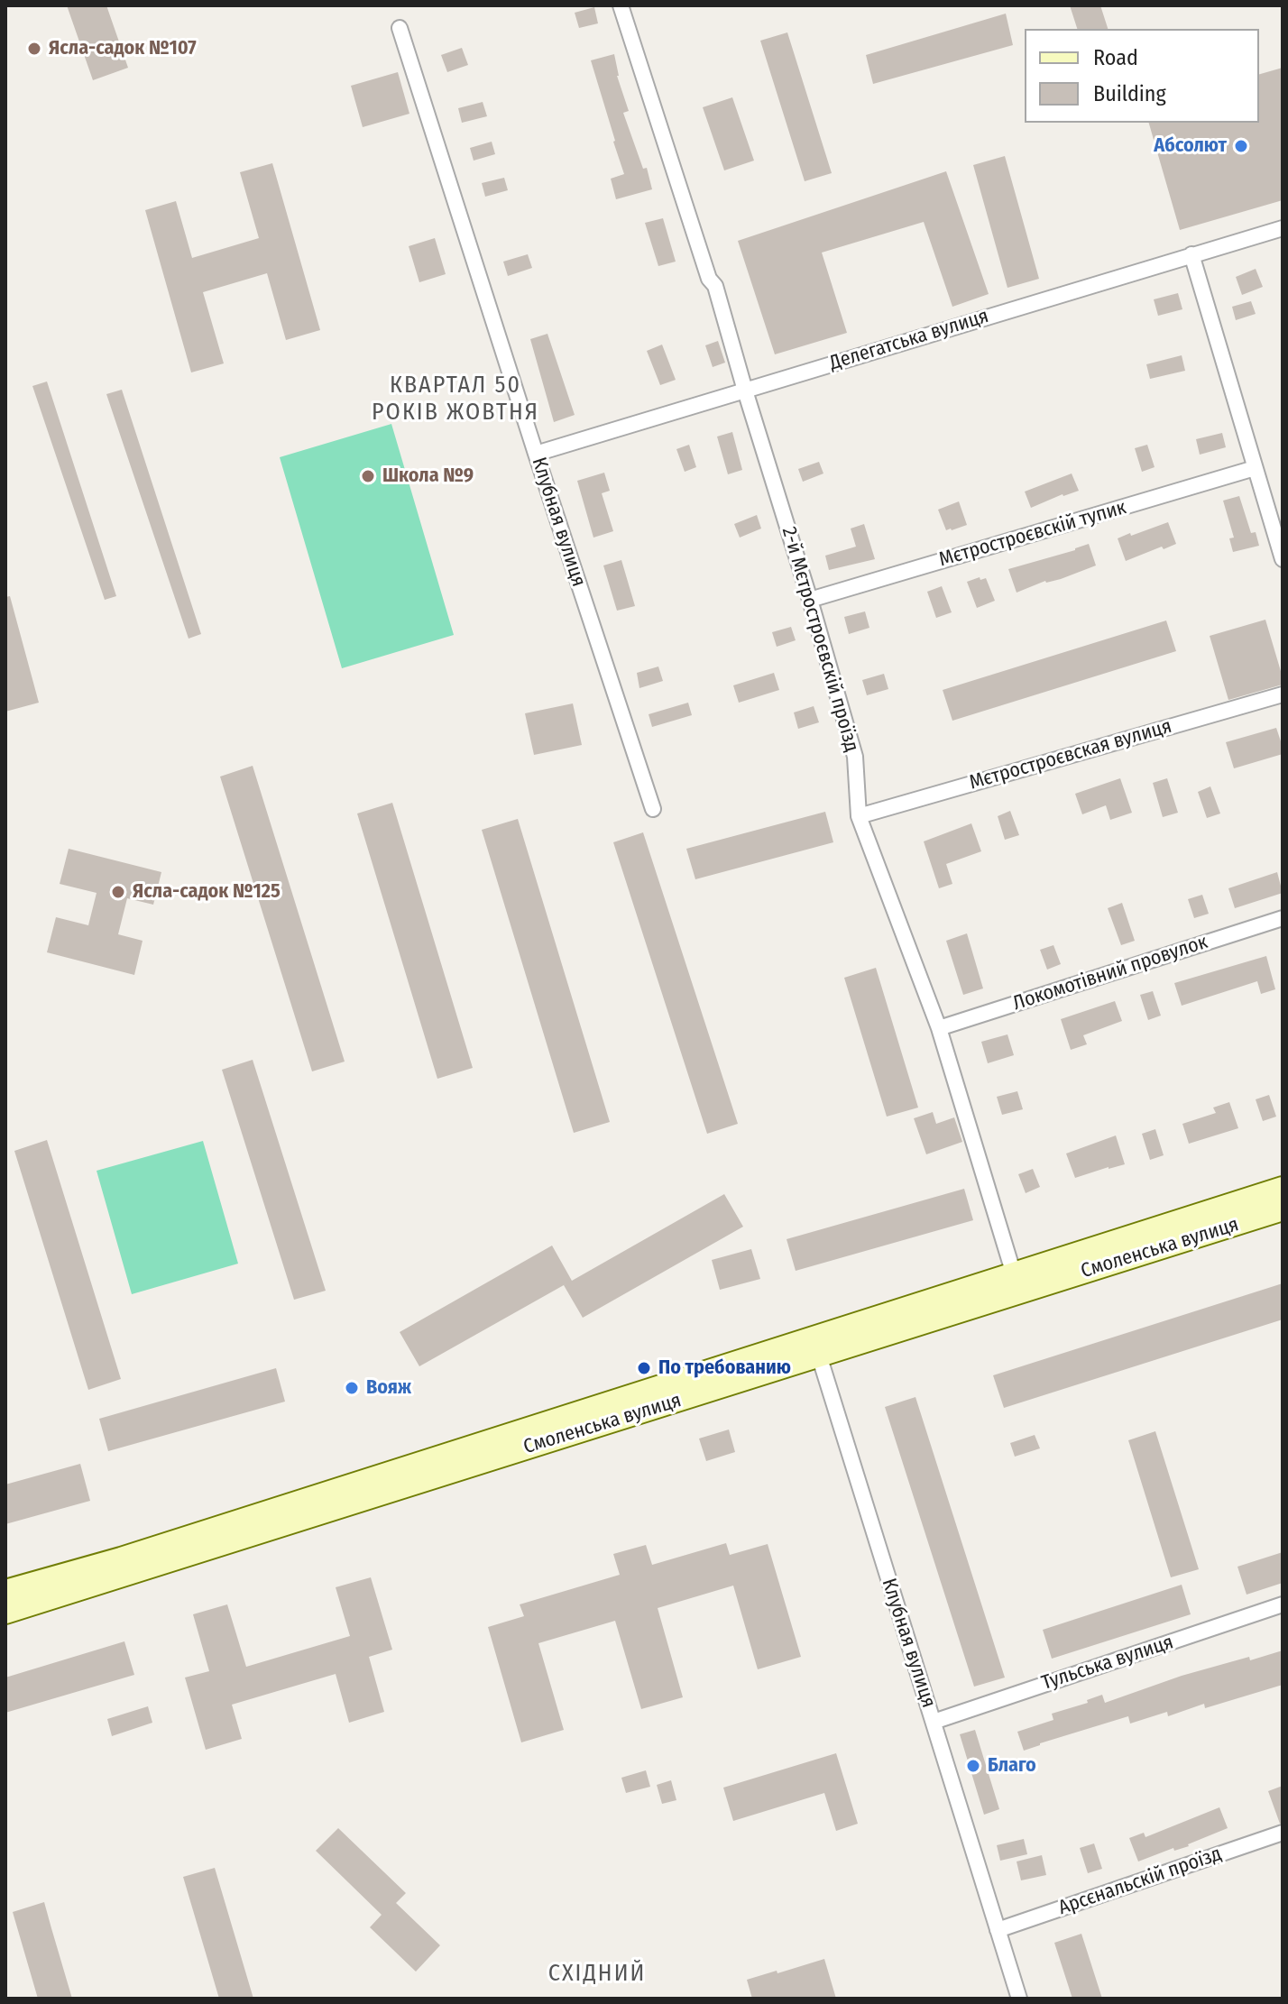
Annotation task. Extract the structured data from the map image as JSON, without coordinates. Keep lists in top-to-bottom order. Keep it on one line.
{"streets":{"street":["Делегатська вулиця","Клубная вулиця","Мєтростроєвскій тупик","2-й Мєтростроєвскій проїзд","Мєтростроєвская вулиця","Локомотівний провулок","Смоленська вулиця","Тульська вулиця","Арсєнальскій проїзд"]},"crossings":[["Делегатська вулиця","Клубная вулиця"],["Делегатська вулиця","2-й Мєтростроєвскій проїзд"],["Клубная вулиця","Смоленська вулиця"],["Клубная вулиця","Тульська вулиця"],["Клубная вулиця","Арсєнальскій проїзд"],["Мєтростроєвскій тупик","2-й Мєтростроєвскій проїзд"],["2-й Мєтростроєвскій проїзд","Мєтростроєвская вулиця"],["2-й Мєтростроєвскій проїзд","Локомотівний провулок"],["2-й Мєтростроєвскій проїзд","Смоленська вулиця"]],"districts":["КВАРТАЛ 50 РОКІВ ЖОВТНЯ","СХІДНИЙ"],"places":["Ясла-садок №107","Абсолют","Школа №9","Ясла-садок №125","По требованию","Вояж","Благо"],"legend":["Road","Building"]}
